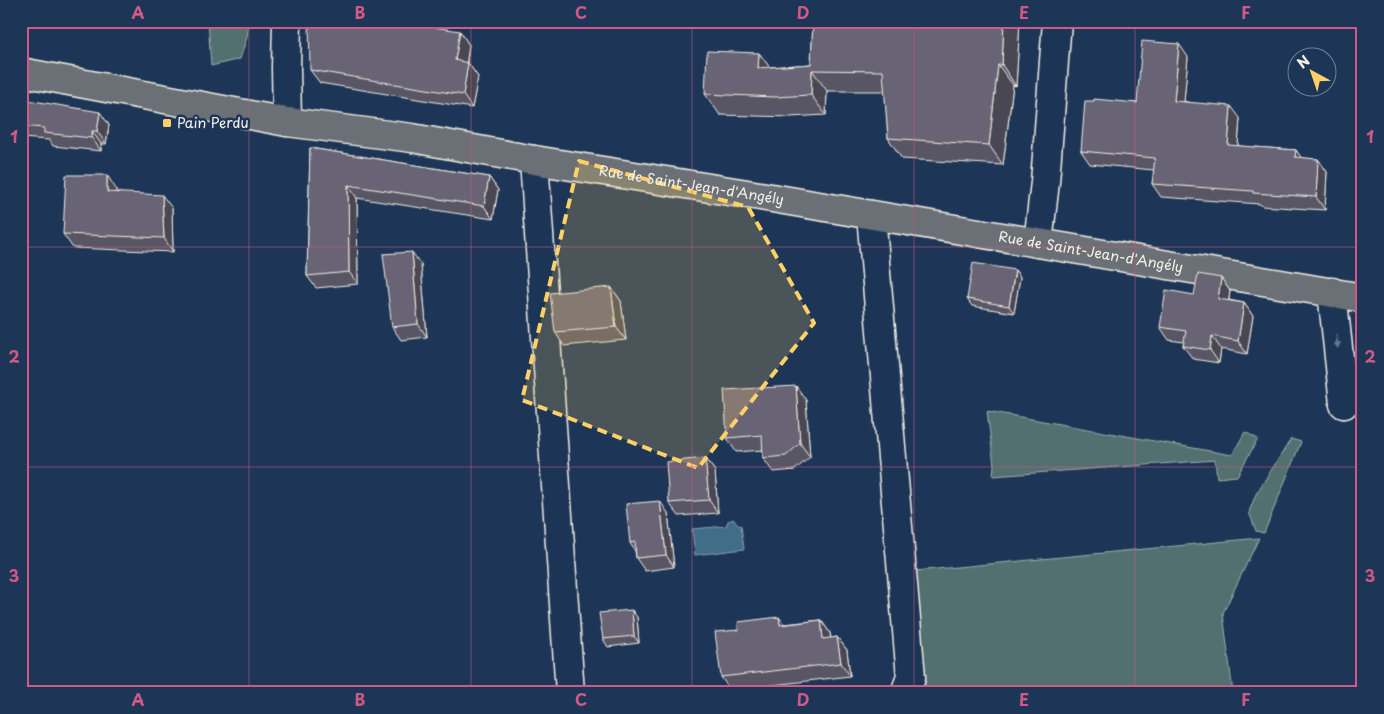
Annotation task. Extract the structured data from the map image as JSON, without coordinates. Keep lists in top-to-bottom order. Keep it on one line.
{"streets":{"main road":["Rue de Saint-Jean-d'Angély"]},"places":{"transit":["Pain Perdu"]},"north":"top left","grid":{"columns":["A","B","C","D","E","F"],"rows":["1","2","3"]}}
